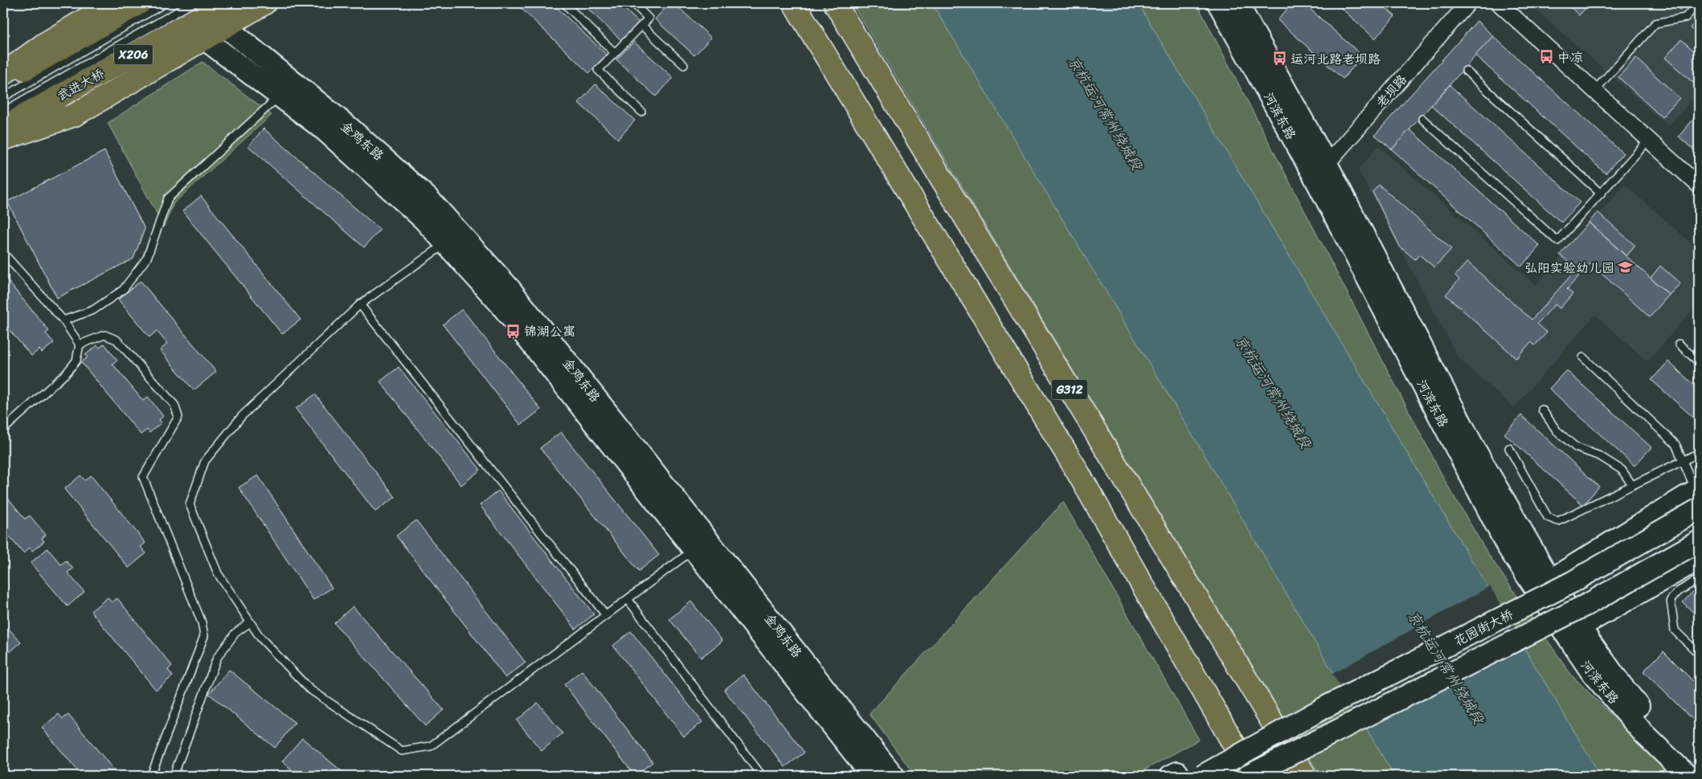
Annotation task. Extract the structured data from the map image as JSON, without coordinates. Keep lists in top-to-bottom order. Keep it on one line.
{"streets":{"main road":["X206","武进大桥","河滨东路","金鸡东路","G312","花园街大桥"],"street":["老坝路"]},"crossings":[["老坝路","河滨东路"]],"water":["京杭运河常州绕城段"],"places":{"bus stop":["中凉","运河北路老坝路","锦湖公寓"],"school or university":["弘阳实验幼儿园"]}}
